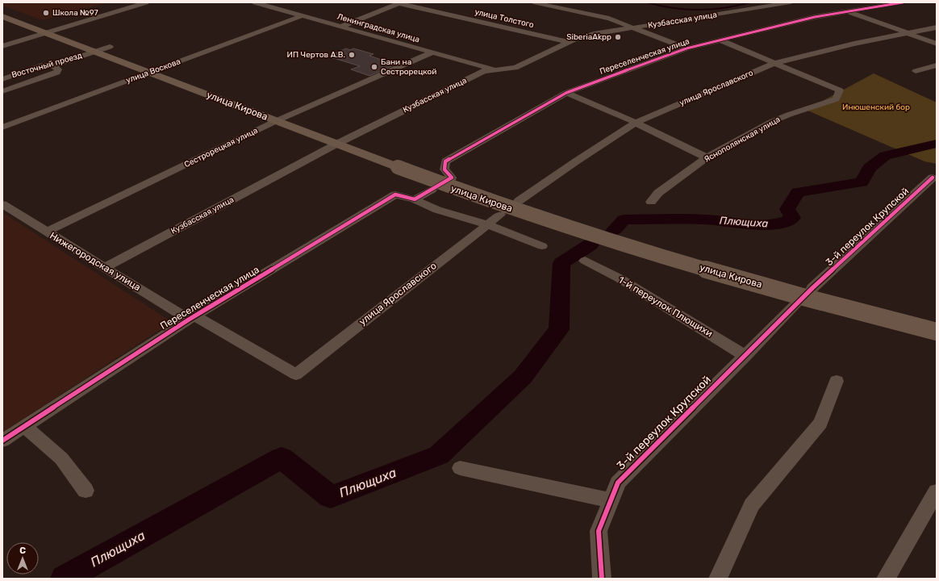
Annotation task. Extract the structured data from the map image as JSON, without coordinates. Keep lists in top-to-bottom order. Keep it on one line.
{"streets":{"main road":["улица Кирова"],"street":["улица Толстого","Кузбасская улица","Ленинградская улица","Переселенческая улица","Восточный проезд","улица Воскова","улица Ярославского","Яснополянская улица","Сестрорецкая улица","3-й переулок Крупской","Нижегородская улица","1-й переулок Плющихи"]},"crossings":[["улица Толстого","Кузбасская улица"],["Кузбасская улица","Ленинградская улица"],["Кузбасская улица","улица Кирова"],["Кузбасская улица","Нижегородская улица"],["Ленинградская улица","улица Воскова"],["Ленинградская улица","Сестрорецкая улица"],["Переселенческая улица","улица Ярославского"],["Переселенческая улица","Нижегородская улица"],["Восточный проезд","улица Кирова"],["улица Воскова","улица Кирова"],["улица Ярославского","Яснополянская улица"],["улица Ярославского","Нижегородская улица"],["улица Кирова","Сестрорецкая улица"],["Сестрорецкая улица","Нижегородская улица"],["3-й переулок Крупской","1-й переулок Плющихи"]],"water":["Плющиха"],"parks":["Инюшенский бор"],"places":["Школа №97","SiberiaAkpp","ИП Чертов А.В.","Бани на Сестрорецкой"],"north":"top"}
